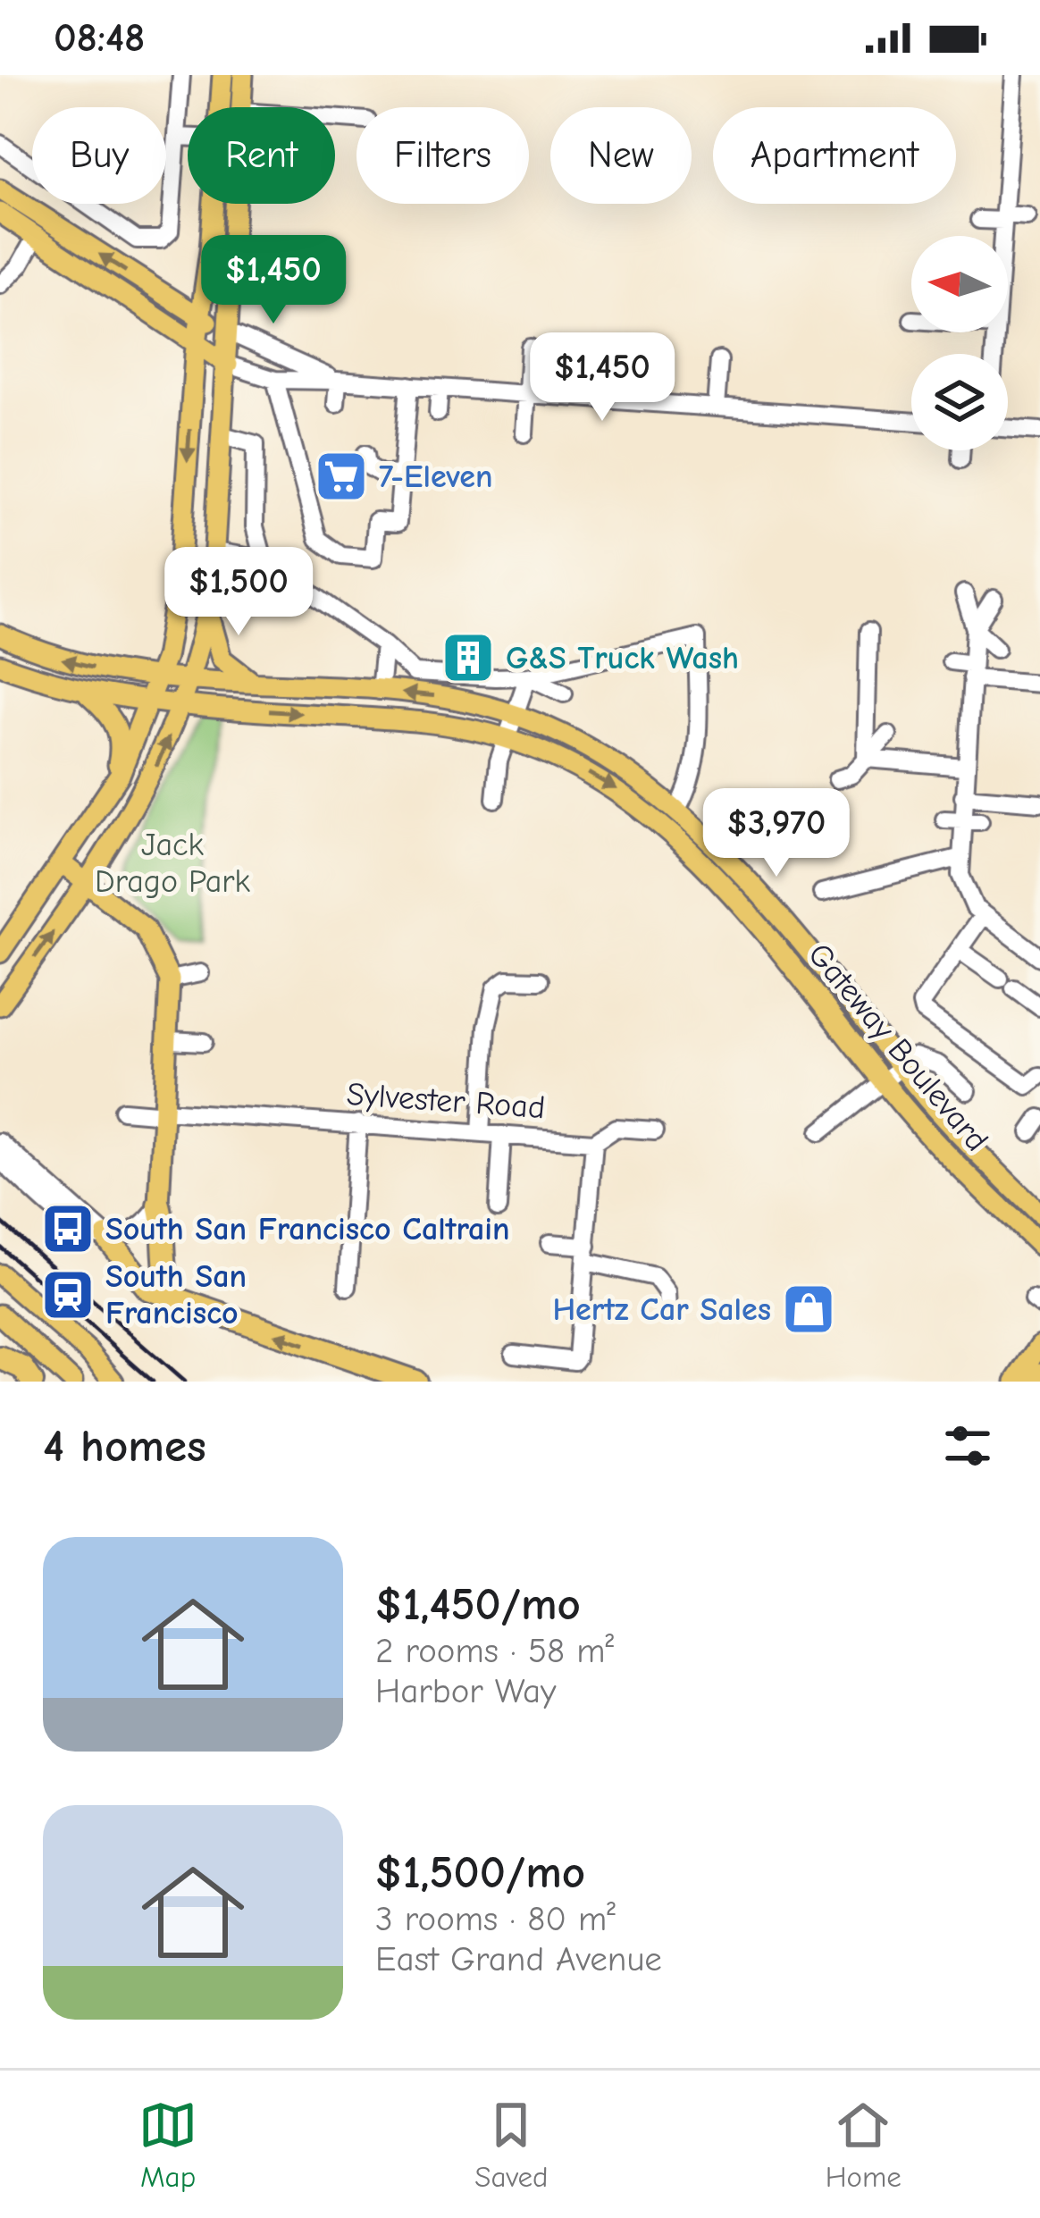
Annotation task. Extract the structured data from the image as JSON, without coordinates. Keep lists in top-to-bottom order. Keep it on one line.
{"streets":{"main road":["Gateway Boulevard"],"street":["Sylvester Road"]},"parks":["Jack Drago Park"],"places":{"supermarket":["7-Eleven"],"building":["G&S Truck Wash"],"bus stop":["South San Francisco Caltrain"],"station":["South San Francisco"],"shop":["Hertz Car Sales"]},"north":"left","page":{"status":"08:48","chip":["Buy","Rent","Filters","New","Apartment"],"price":["$1,450","$1,450","$1,500","$3,970"],"heading":"4 homes","list":[{"name":"$1,450/mo","note":"2 rooms · 58 m² · Harbor Way"},{"name":"$1,500/mo","note":"3 rooms · 80 m² · East Grand Avenue"}],"tabs":["Map","Saved","Home"]}}
